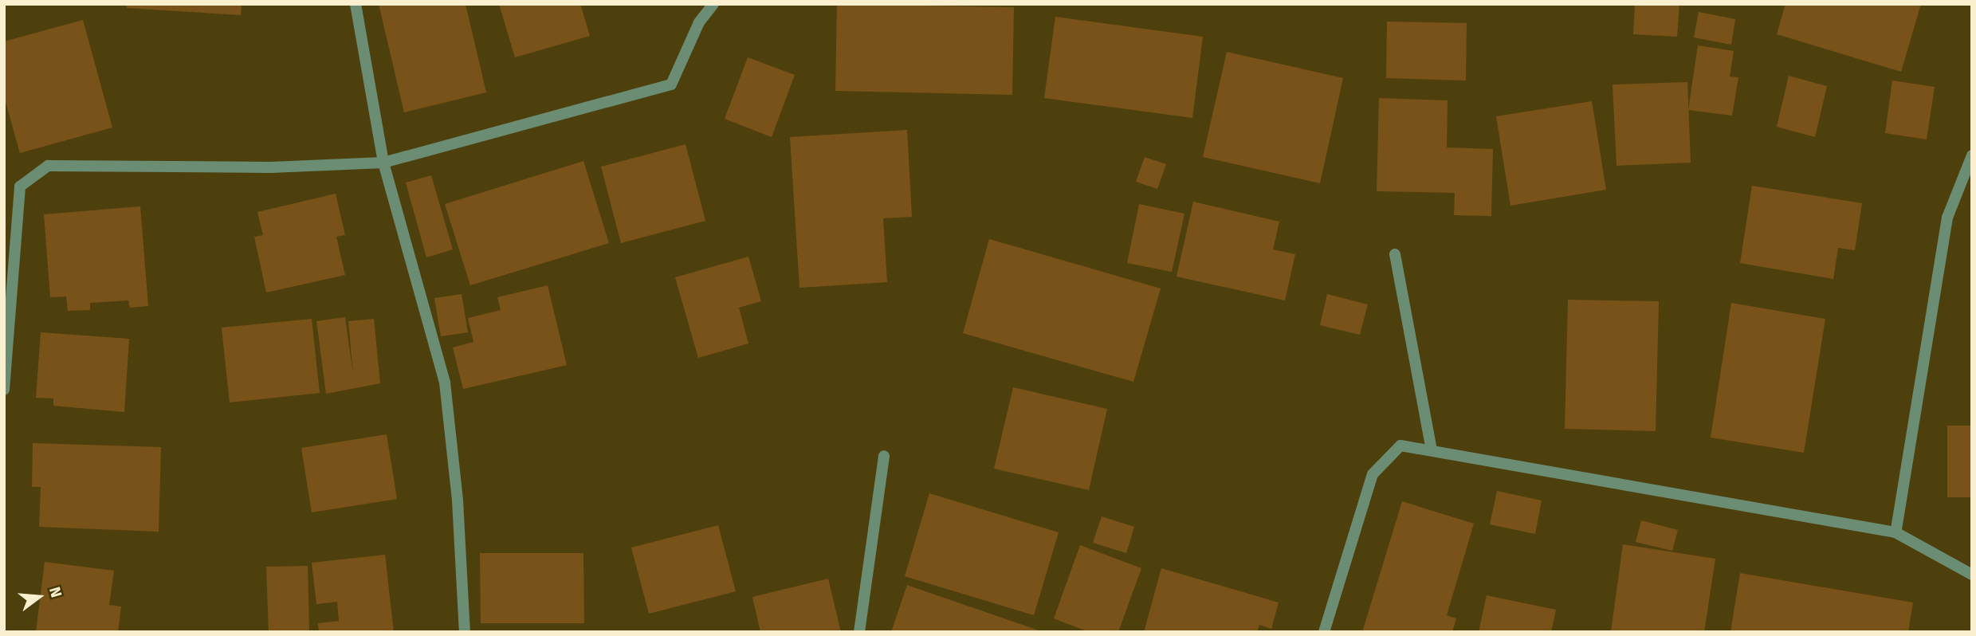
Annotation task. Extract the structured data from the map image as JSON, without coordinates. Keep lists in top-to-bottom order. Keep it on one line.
{"north":"right"}
